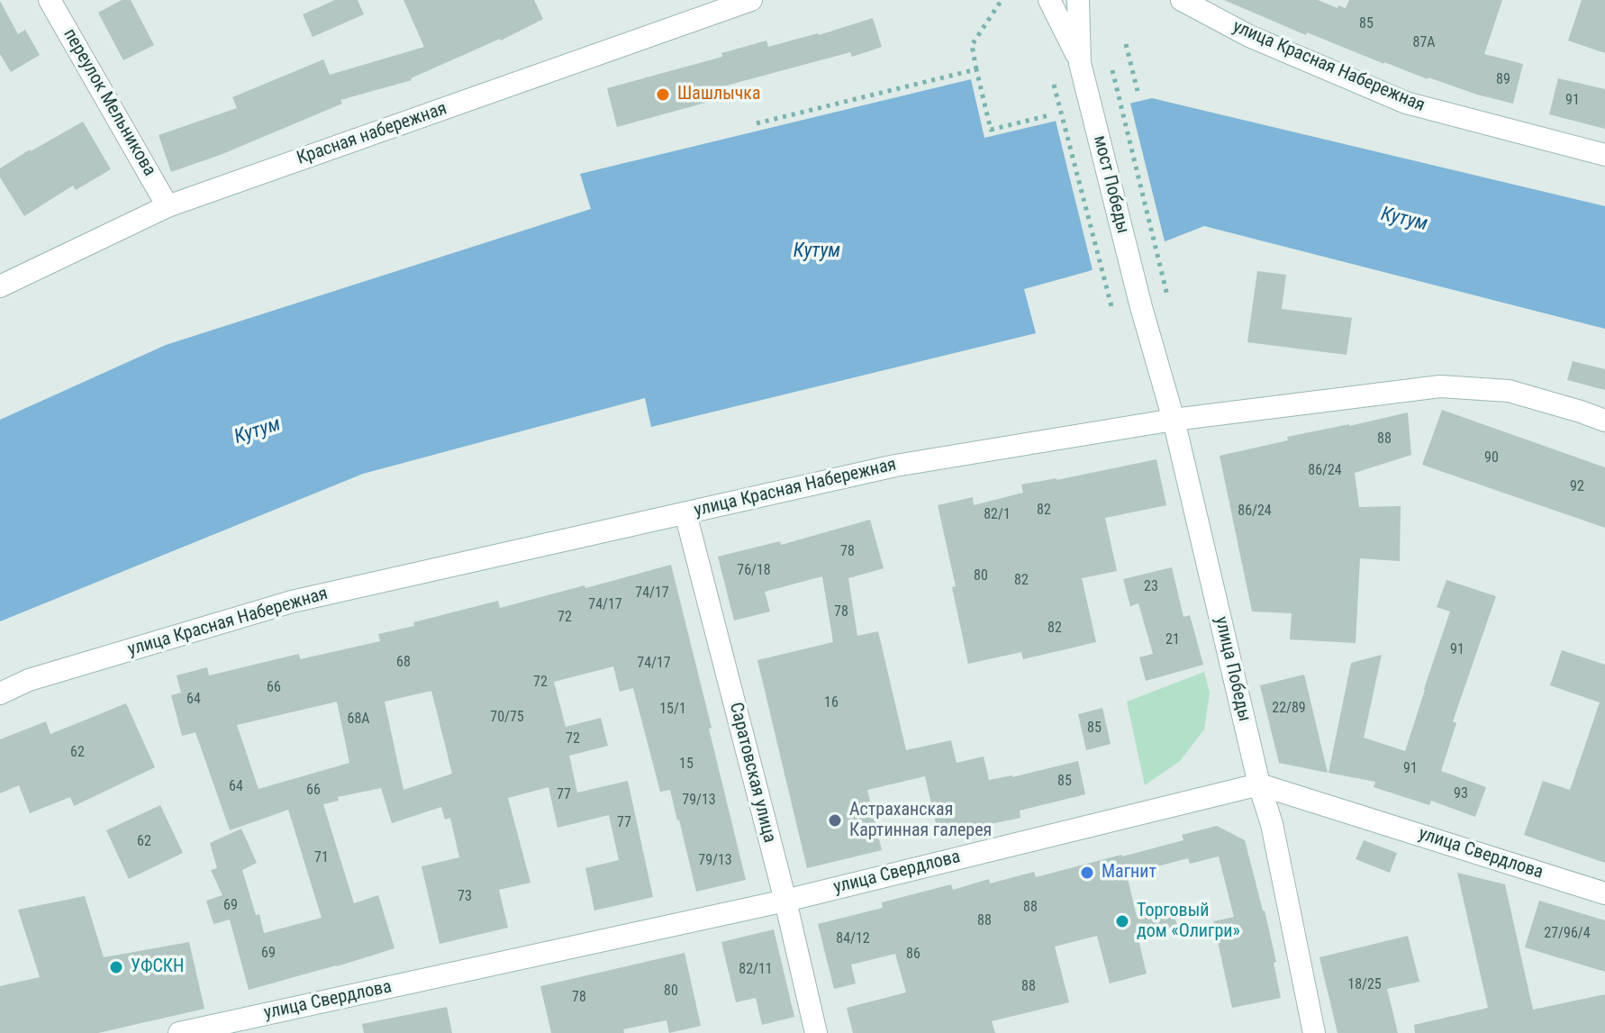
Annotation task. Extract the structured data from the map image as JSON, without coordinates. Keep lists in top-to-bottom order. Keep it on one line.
{"streets":{"main road":["улица Красная Набережная","переулок Мельникова","Красная набережная","мост Победы","улица Победы","Саратовская улица","улица Свердлова"]},"crossings":[["улица Красная Набережная","улица Победы"],["улица Красная Набережная","Саратовская улица"],["переулок Мельникова","Красная набережная"],["мост Победы","улица Победы"],["улица Победы","улица Свердлова"],["Саратовская улица","улица Свердлова"]],"water":["Кутум"],"places":["Шашлычка","Астраханская Картинная галерея","Магнит","Торговый дом «Олигри»","УФСКН"],"house_numbers":["85","87А","89","91","88","90","86/24","92","82","86/24","82/1","78","76/18","80","82","23","74/17","74/17","78","72","82","21","91","68","74/17","72","66","64","16","22/89","15/1","70/75","68А","85","72","62","15","91","85","64","66","93","77","79/13","77","62","71","79/13","73","69","88","88","27/96/4","84/12","69","86","82/11","18/25","88","80","78"]}
